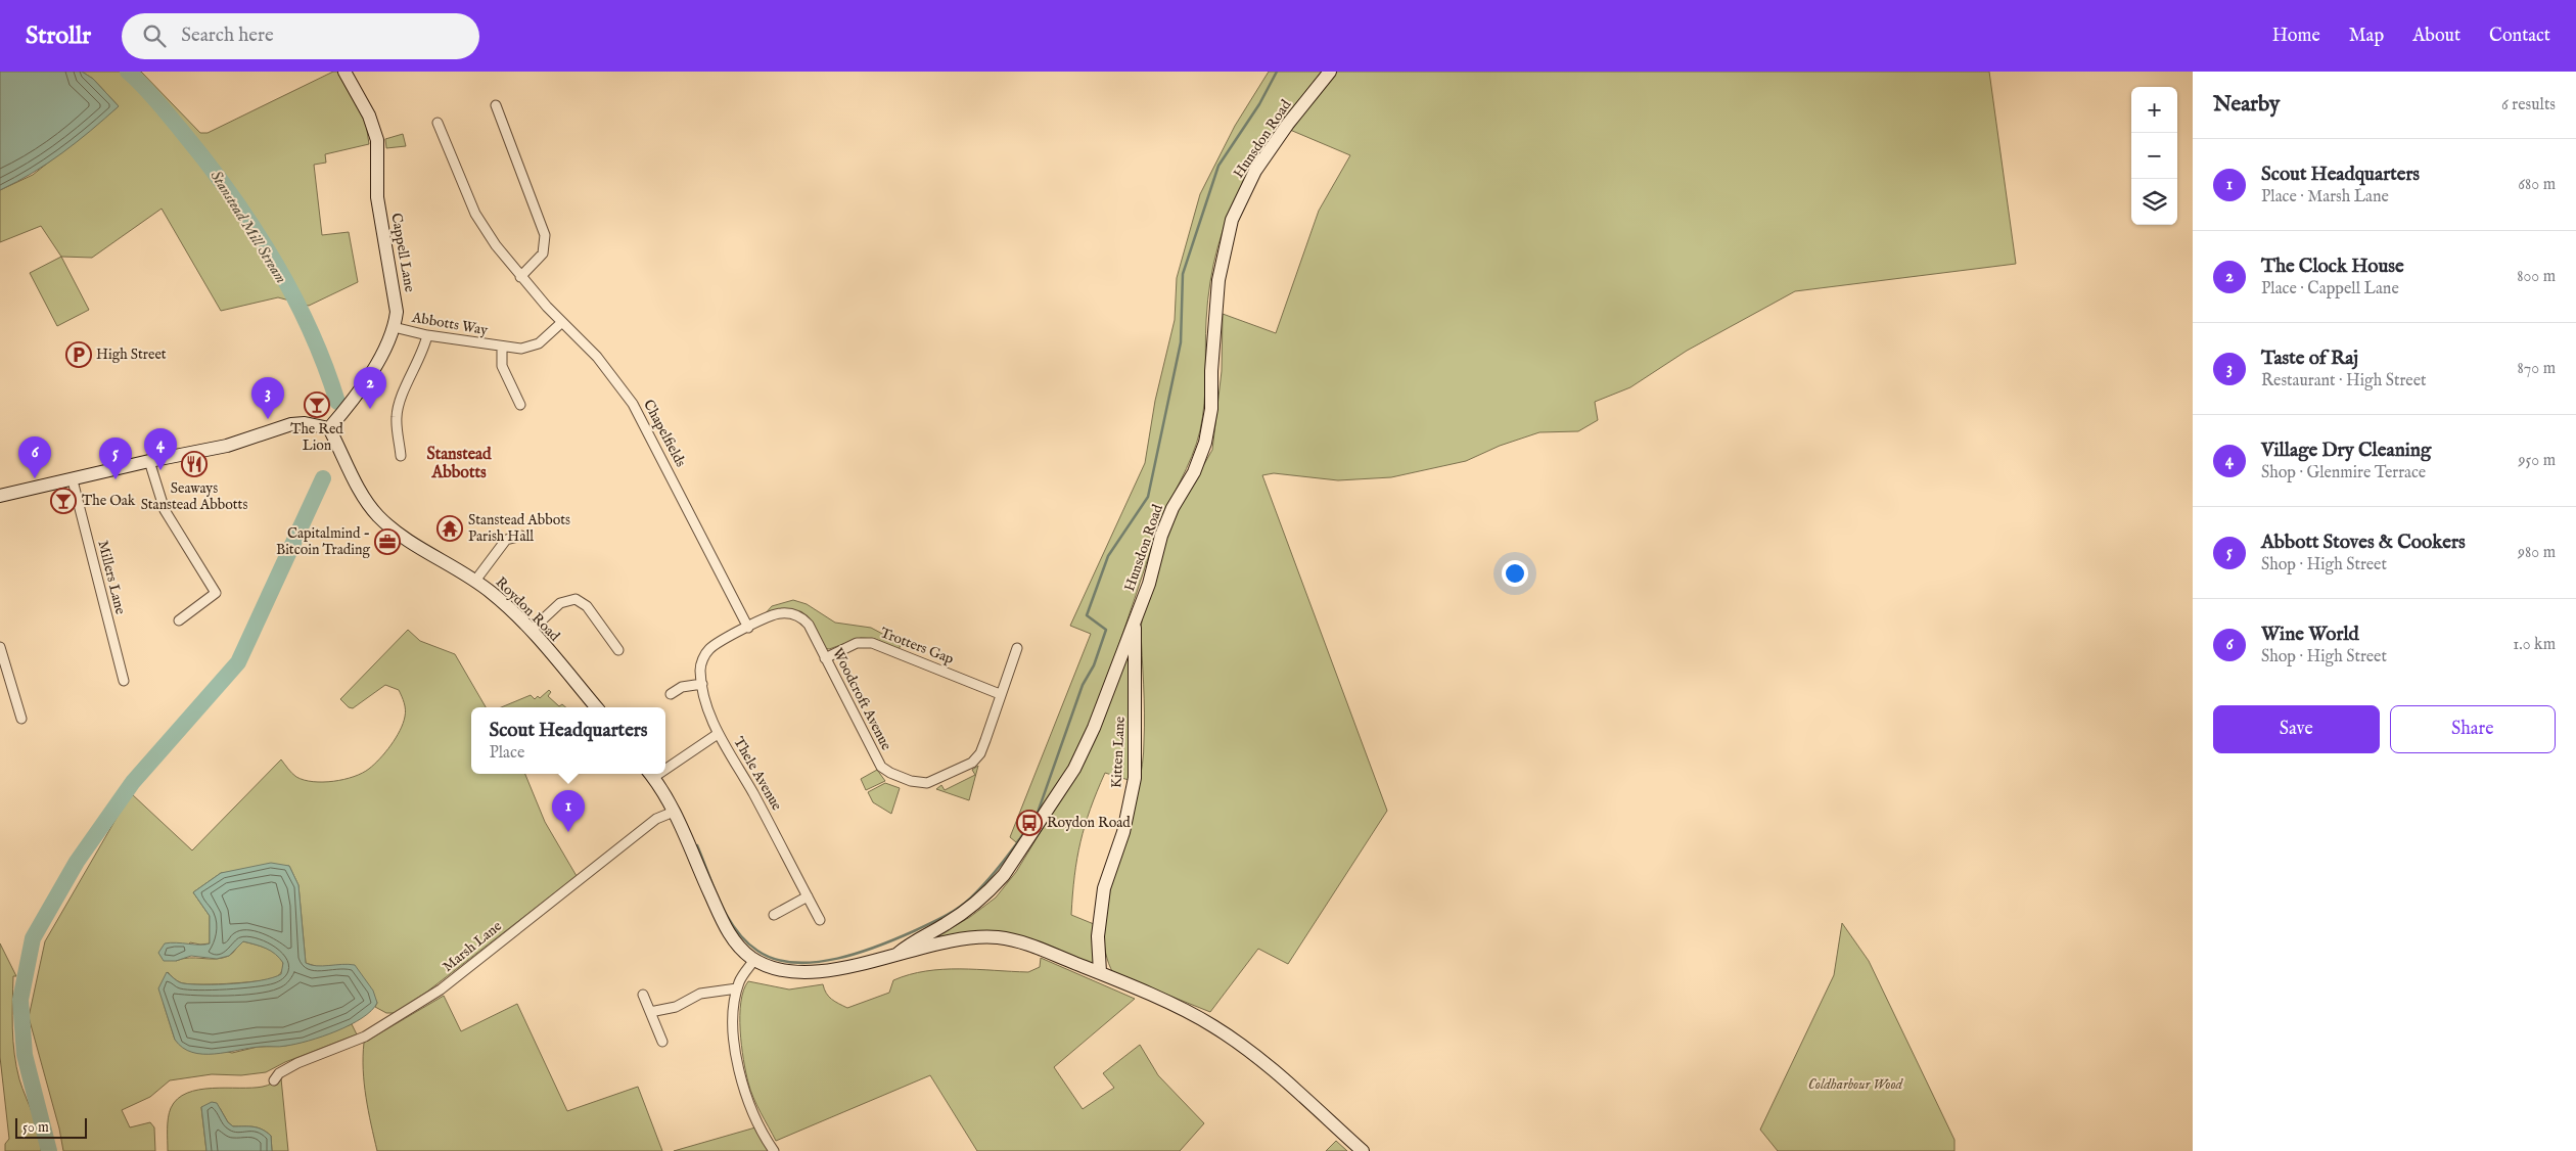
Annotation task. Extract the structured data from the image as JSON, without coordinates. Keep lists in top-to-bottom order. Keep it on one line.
{"streets":{"main road":["Hunsdon Road","Cappell Lane","Roydon Road","Kitten Lane"],"street":["Abbotts Way","Chapelfields","Millers Lane","Trotters Gap","Woodcroft Avenue","Thele Avenue","Marsh Lane"]},"crossings":[["Hunsdon Road","Kitten Lane"],["Cappell Lane","Abbotts Way"],["Cappell Lane","Roydon Road"],["Abbotts Way","Chapelfields"],["Chapelfields","Woodcroft Avenue"],["Trotters Gap","Woodcroft Avenue"],["Woodcroft Avenue","Thele Avenue"]],"districts":["Stanstead Abbotts"],"water":["Stanstead Mill Stream"],"parks":["Coldharbour Wood"],"places":{"parking":["High Street"],"bar":["The Red Lion","The Oak"],"restaurant":["Seaways Stanstead Abbotts"],"temple":["Stanstead Abbots Parish Hall"],"office":["Capitalmind - Bitcoin Trading"],"bus stop":["Roydon Road"]},"scale_bar":"50 m","page":{"header":"Strollr","search":"Search here","nav":["Home","Map","About","Contact"],"heading":["Nearby","6 results"],"map_buttons":["+","−"],"list":[{"mark":"1","name":"Scout Headquarters","note":"Place · Marsh Lane","value":"680 m"},{"mark":"2","name":"The Clock House","note":"Place · Cappell Lane","value":"800 m"},{"mark":"3","name":"Taste of Raj","note":"Restaurant · High Street","value":"870 m"},{"mark":"4","name":"Village Dry Cleaning","note":"Shop · Glenmire Terrace","value":"950 m"},{"mark":"5","name":"Abbott Stoves & Cookers","note":"Shop · High Street","value":"980 m"},{"mark":"6","name":"Wine World","note":"Shop · High Street","value":"1.0 km"}],"pins":["2","3","4","6","5","1"],"buttons":["Save","Share"],"popup":["Scout Headquarters","Place"],"scale":"50 m"}}
